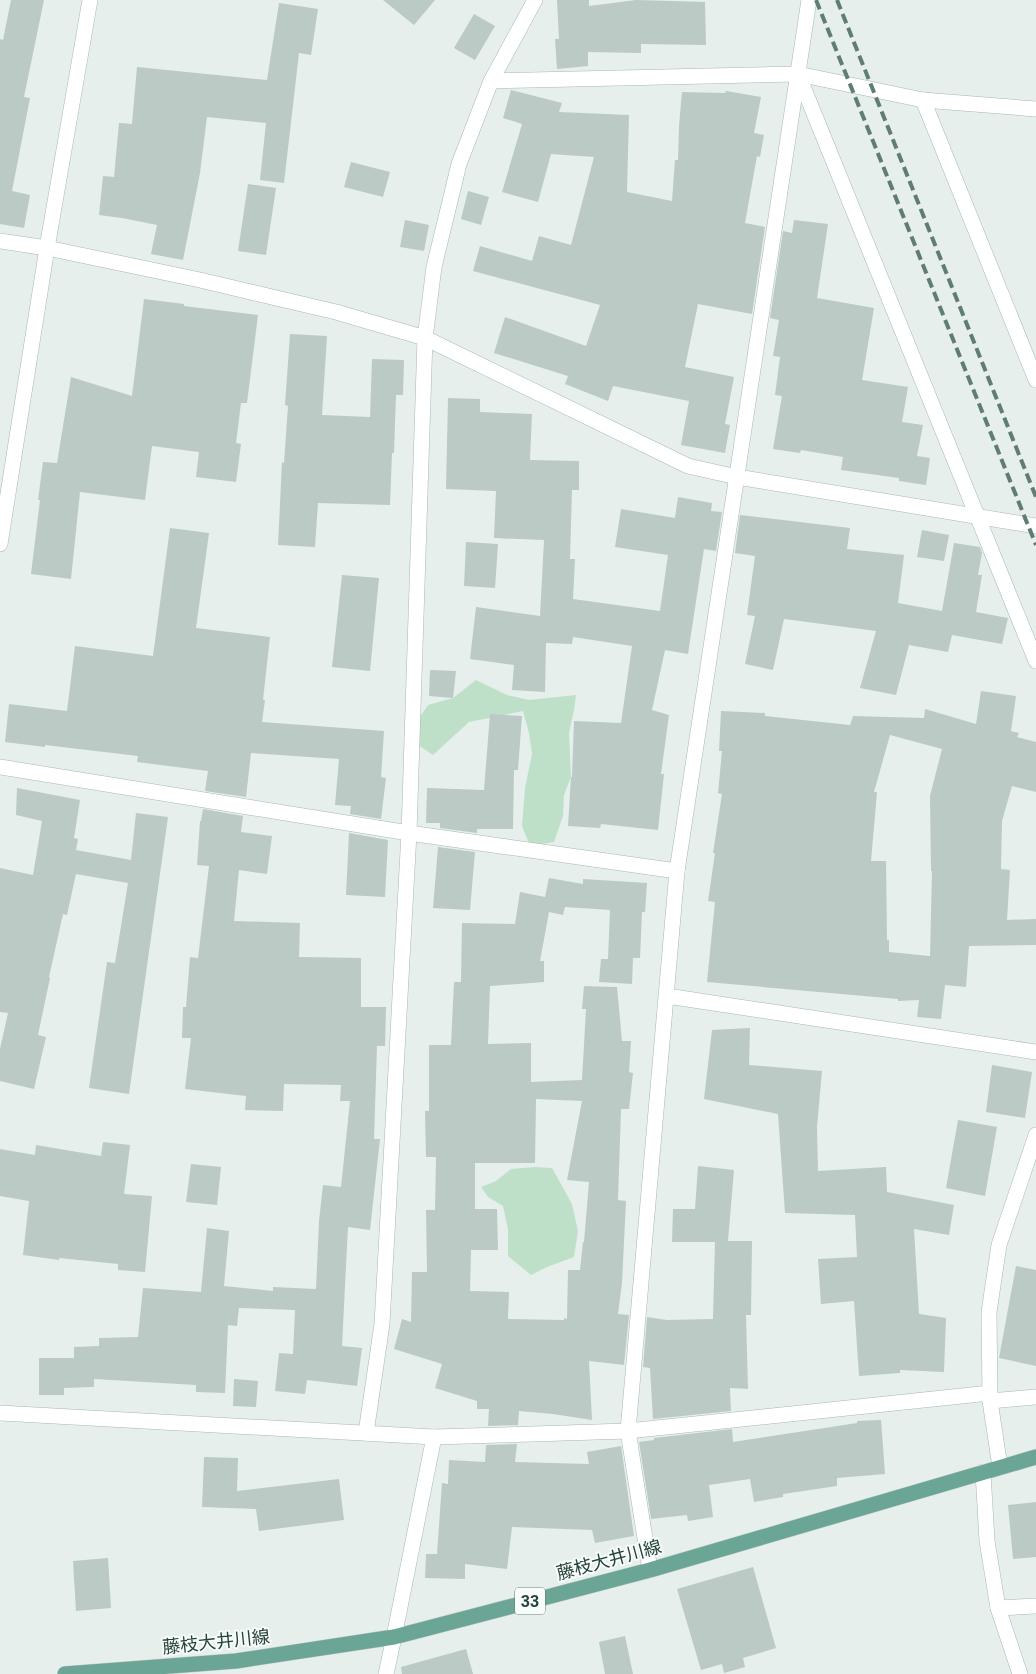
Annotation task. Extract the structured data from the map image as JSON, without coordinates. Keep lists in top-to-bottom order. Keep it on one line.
{"streets":{"main road":["藤枝大井川線","33"]}}
